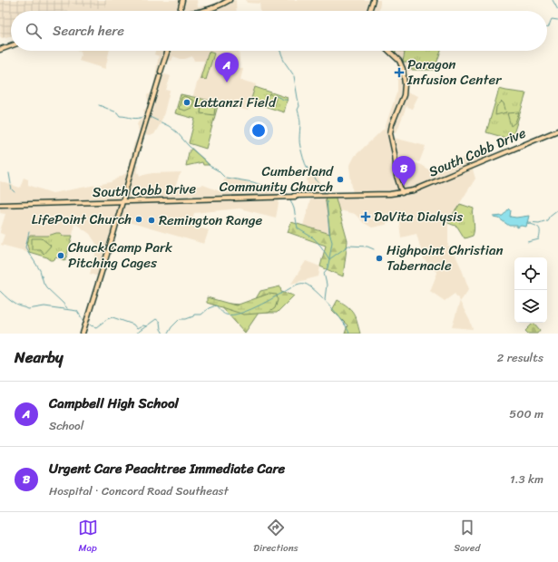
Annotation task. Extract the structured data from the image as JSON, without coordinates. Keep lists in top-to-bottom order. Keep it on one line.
{"streets":{"main road":["South Cobb Drive"]},"places":{"health":["Paragon Infusion Center","DaVita Dialysis"],"other":["Lattanzi Field","Cumberland Community Church","LifePoint Church","Remington Range","Chuck Camp Park Pitching Cages","Highpoint Christian Tabernacle"]},"page":{"search":"Search here","pins":["A","B"],"heading":["Nearby","2 results"],"list":[{"mark":"A","name":"Campbell High School","note":"School","value":"500 m"},{"mark":"B","name":"Urgent Care Peachtree Immediate Care","note":"Hospital · Concord Road Southeast","value":"1.3 km"}],"nav":["Map","Directions","Saved"]}}
